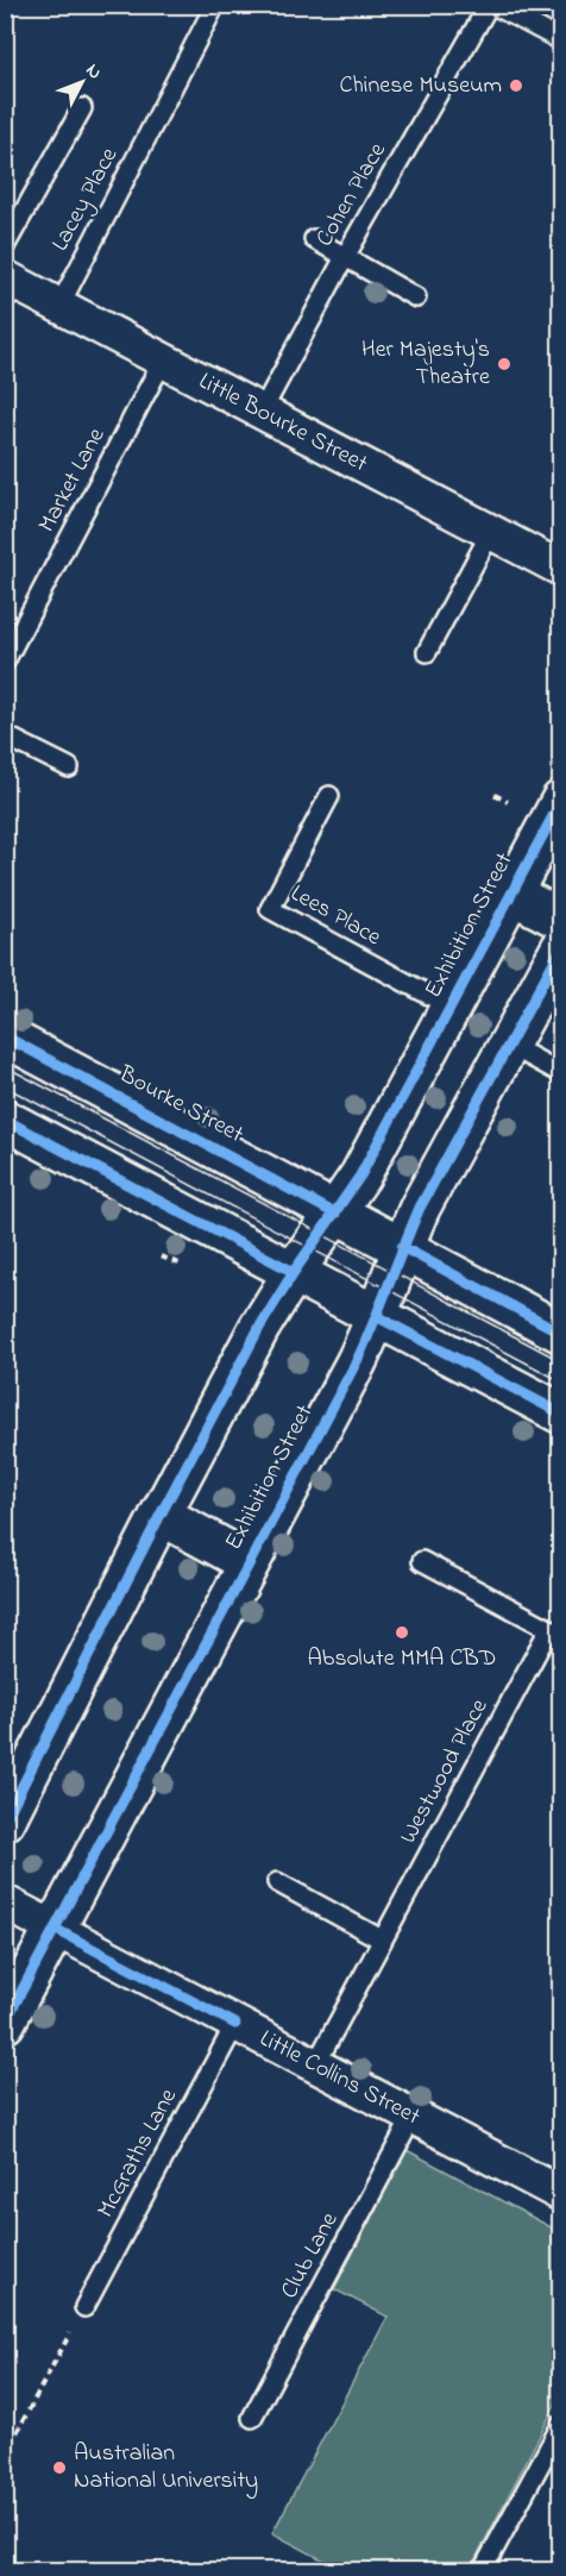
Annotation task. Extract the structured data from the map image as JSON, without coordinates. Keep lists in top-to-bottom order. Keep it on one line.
{"streets":{"street":["Little Bourke Street","Exhibition Street","Bourke Street","Little Collins Street"],"lane":["Cohen Place","Lacey Place","Market Lane","Lees Place","Westwood Place","McGraths Lane","Club Lane"]},"crossings":[["Cohen Place","Little Bourke Street"],["Lacey Place","Little Bourke Street"],["Little Bourke Street","Market Lane"],["Lees Place","Exhibition Street"],["Exhibition Street","Bourke Street"],["Exhibition Street","Little Collins Street"],["Westwood Place","Little Collins Street"],["Little Collins Street","McGraths Lane"],["Little Collins Street","Club Lane"]],"places":["Chinese Museum","Her Majesty's Theatre","Absolute MMA CBD","Australian National University"],"north":"top right"}
